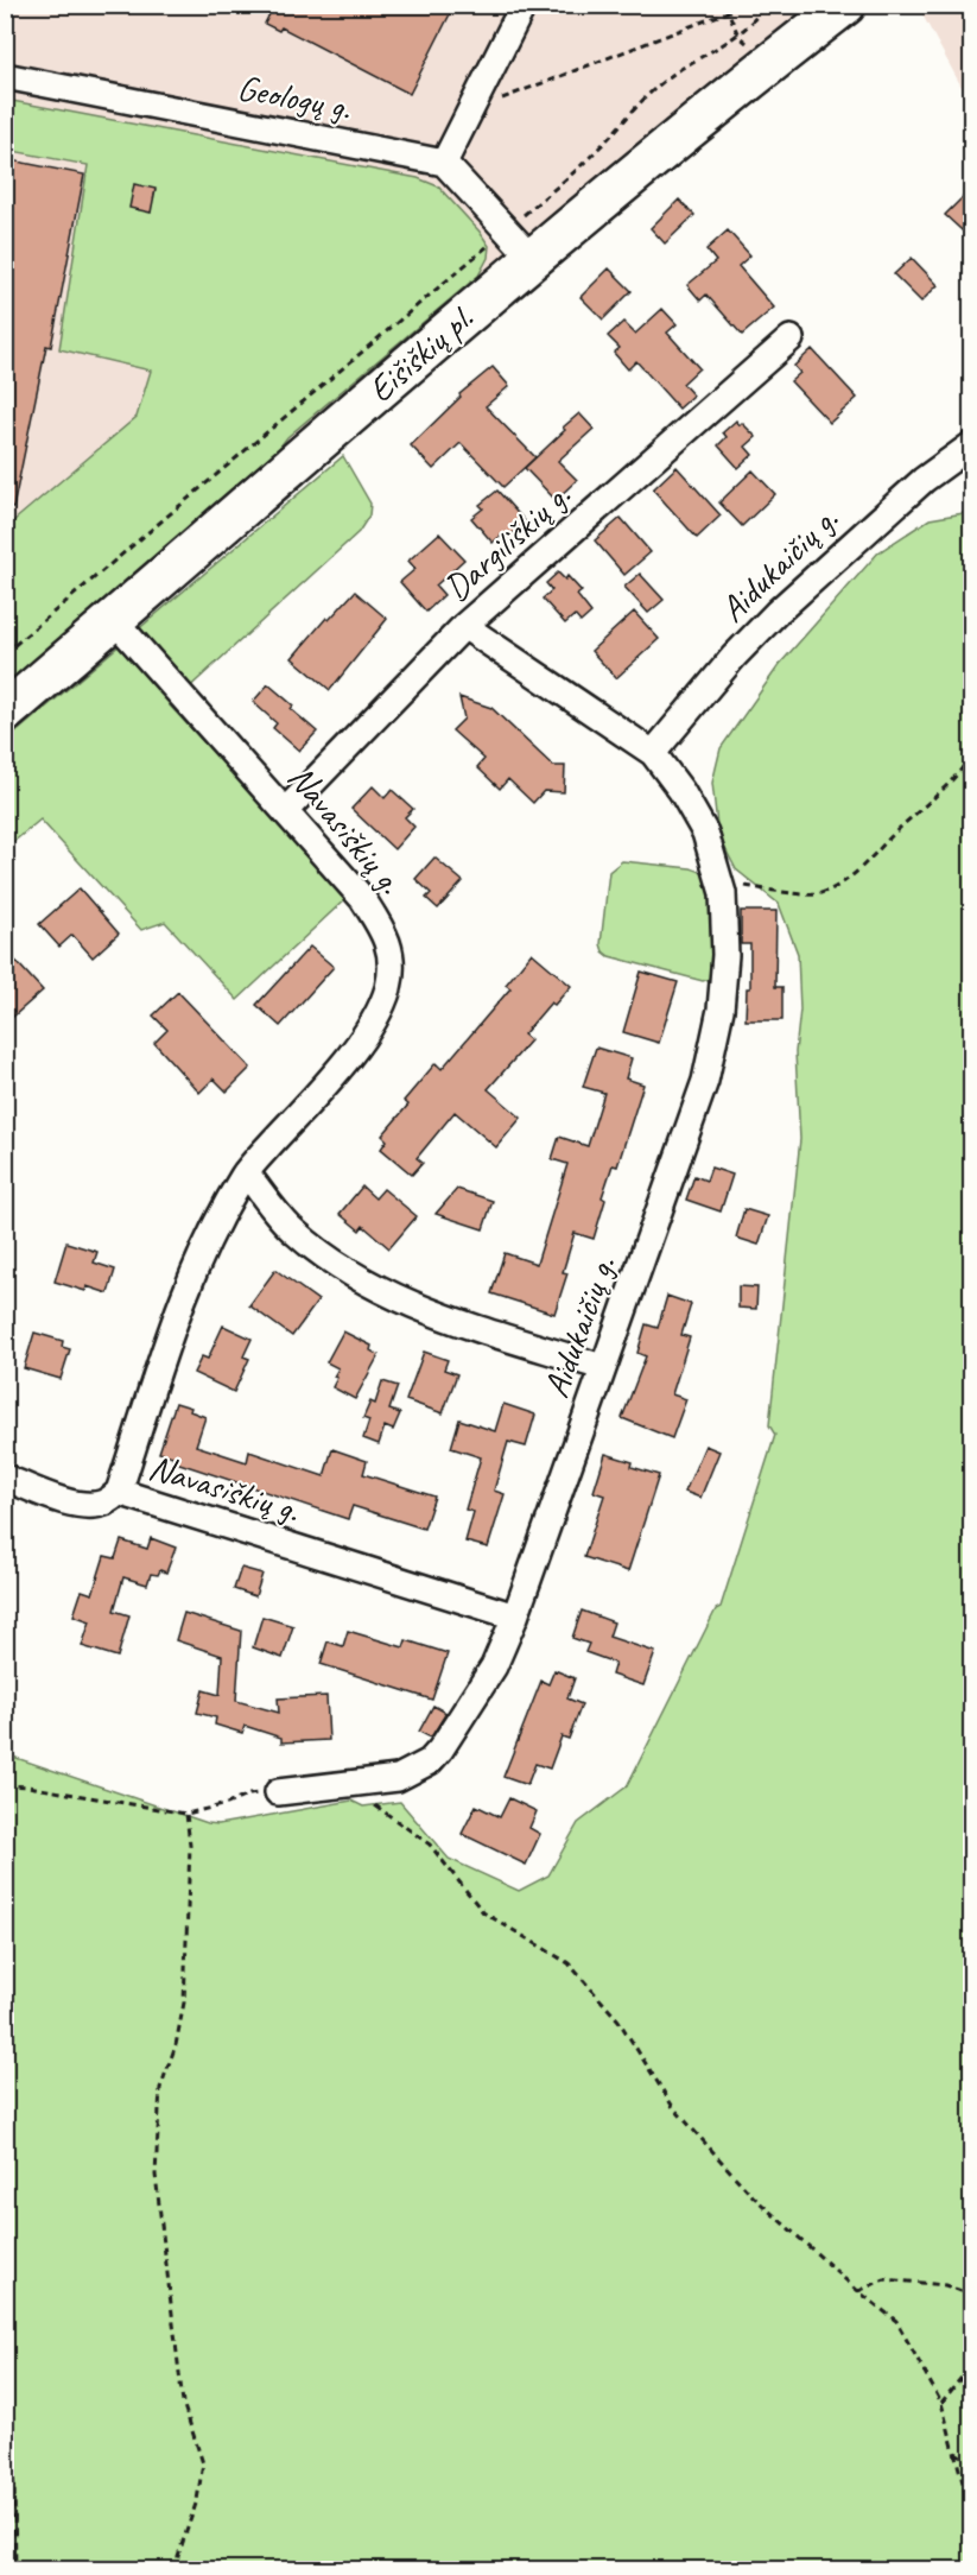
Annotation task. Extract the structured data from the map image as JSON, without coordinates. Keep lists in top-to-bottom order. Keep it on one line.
{"streets":{"main road":["Eišiškių pl."],"street":["Geologų g.","Dargiliškių g.","Aidukaičių g.","Navasiškių g."]},"crossings":[["Eišiškių pl.","Navasiškių g."],["Dargiliškių g.","Aidukaičių g."],["Dargiliškių g.","Navasiškių g."],["Aidukaičių g.","Navasiškių g."]]}
